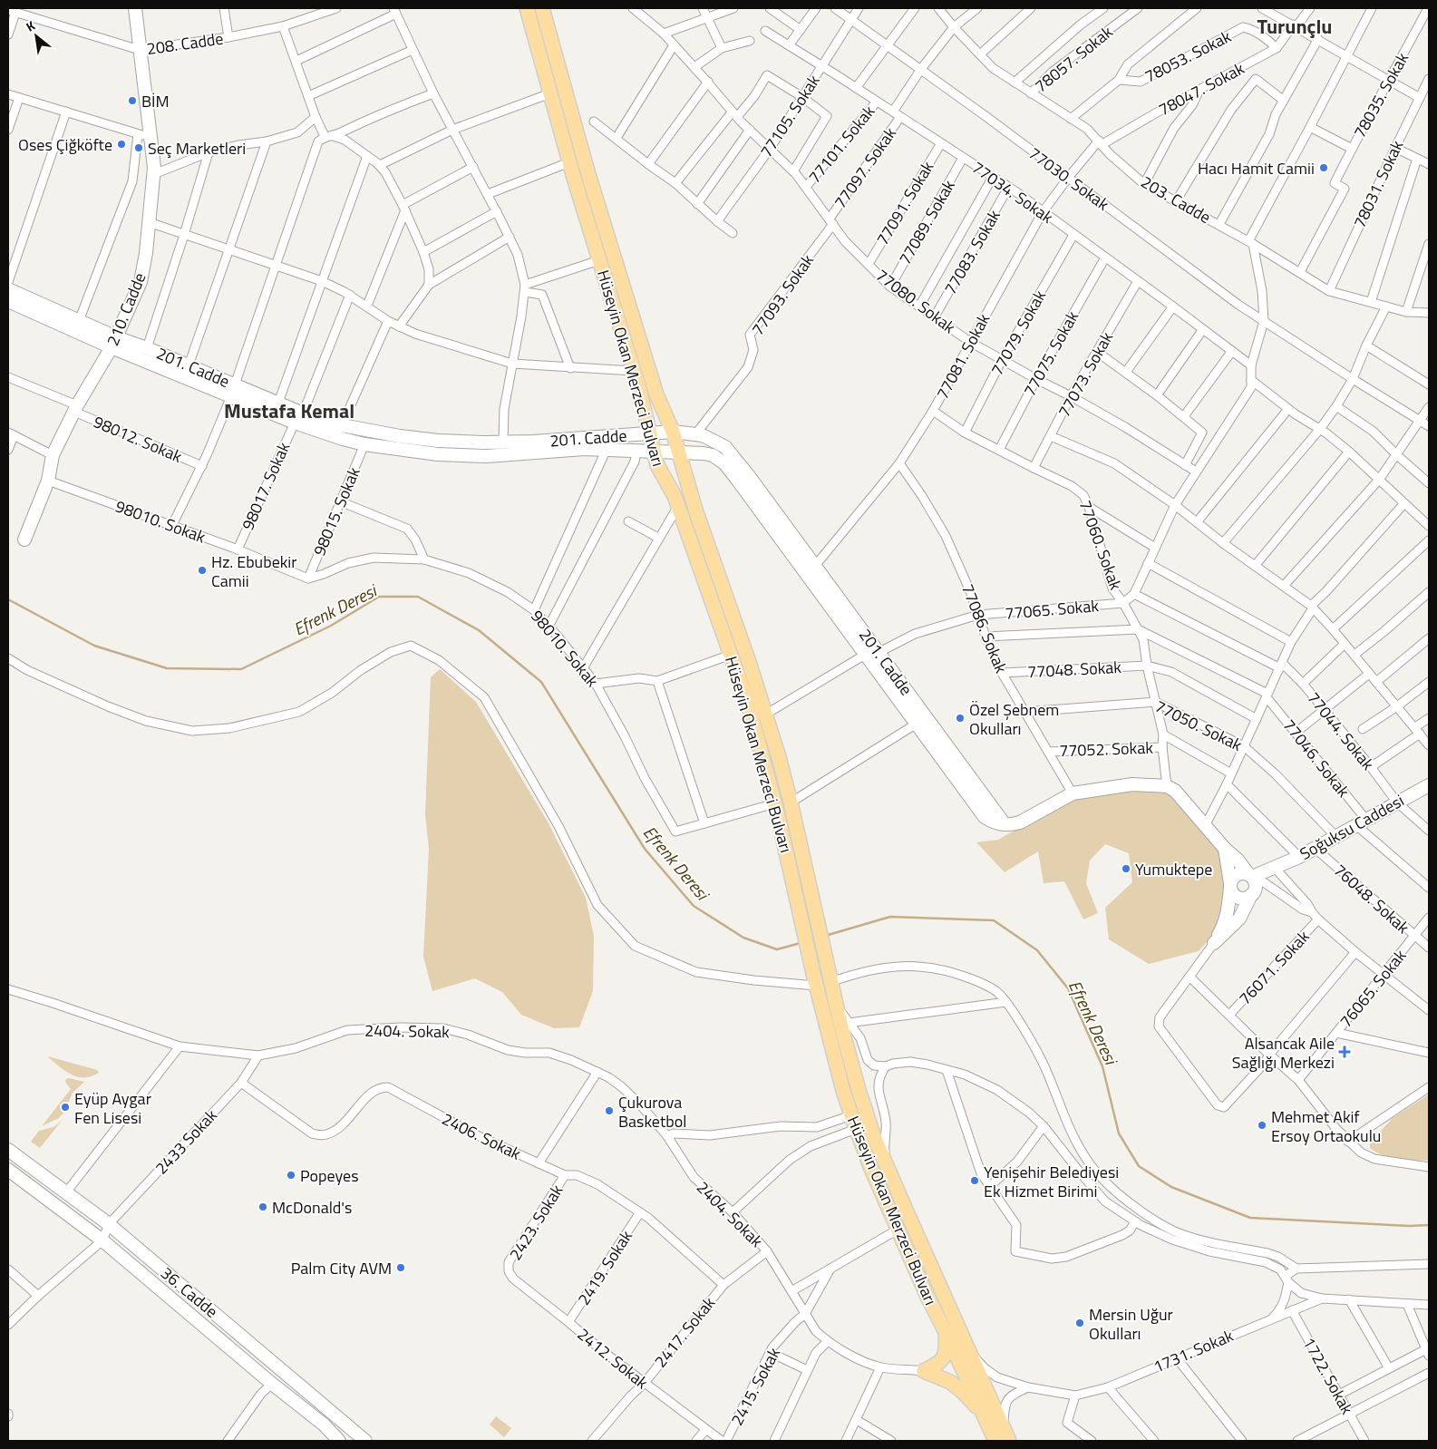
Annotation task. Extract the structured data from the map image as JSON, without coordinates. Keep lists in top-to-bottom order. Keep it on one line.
{"streets":{"main road":["210. Cadde","201. Cadde","Hüseyin Okan Merzeci Bulvarı","Soğuksu Caddesi","36. Cadde"],"street":["208. Cadde","78053. Sokak","78057. Sokak","78047. Sokak","78035. Sokak","77105. Sokak","77101. Sokak","77097. Sokak","77030. Sokak","78031. Sokak","77034. Sokak","203. Cadde","77091. Sokak","77089. Sokak","77083. Sokak","77093. Sokak","77080. Sokak","77079. Sokak","77075. Sokak","77081. Sokak","77073. Sokak","98012. Sokak","98017. Sokak","98015. Sokak","98010. Sokak","77060. Sokak","77065. Sokak","77086. Sokak","77048. Sokak","77050. Sokak","77044. Sokak","77052. Sokak","77046. Sokak","76048. Sokak","76071. Sokak","76065. Sokak","2404. Sokak","2406. Sokak","2433 Sokak","2423. Sokak","2419. Sokak","2417. Sokak","1731. Sokak","2412. Sokak","1722. Sokak","2415. Sokak"]},"crossings":[["208. Cadde","210. Cadde"],["78053. Sokak","78047. Sokak"],["78057. Sokak","203. Cadde"],["78047. Sokak","203. Cadde"],["78047. Sokak","77081. Sokak"],["78035. Sokak","203. Cadde"],["77105. Sokak","77030. Sokak"],["77105. Sokak","77034. Sokak"],["77105. Sokak","77080. Sokak"],["77101. Sokak","77034. Sokak"],["77101. Sokak","77080. Sokak"],["77097. Sokak","77030. Sokak"],["77097. Sokak","77034. Sokak"],["77097. Sokak","203. Cadde"],["77097. Sokak","77093. Sokak"],["77097. Sokak","77080. Sokak"],["77030. Sokak","77081. Sokak"],["78031. Sokak","203. Cadde"],["77034. Sokak","77091. Sokak"],["77034. Sokak","77089. Sokak"],["77034. Sokak","77083. Sokak"],["77034. Sokak","77079. Sokak"],["77034. Sokak","77075. Sokak"],["77034. Sokak","77081. Sokak"],["77034. Sokak","77073. Sokak"],["203. Cadde","77081. Sokak"],["77091. Sokak","77080. Sokak"],["77089. Sokak","77080. Sokak"],["77083. Sokak","77080. Sokak"],["77093. Sokak","77080. Sokak"],["77093. Sokak","201. Cadde"],["77080. Sokak","77079. Sokak"],["77080. Sokak","77075. Sokak"],["77080. Sokak","77081. Sokak"],["77080. Sokak","77073. Sokak"],["210. Cadde","201. Cadde"],["210. Cadde","98012. Sokak"],["210. Cadde","98010. Sokak"],["77079. Sokak","77060. Sokak"],["77075. Sokak","77060. Sokak"],["77081. Sokak","201. Cadde"],["77081. Sokak","77060. Sokak"],["77081. Sokak","77086. Sokak"],["201. Cadde","Hüseyin Okan Merzeci Bulvarı"],["201. Cadde","98012. Sokak"],["201. Cadde","98017. Sokak"],["201. Cadde","98015. Sokak"],["201. Cadde","77065. Sokak"],["Hüseyin Okan Merzeci Bulvarı","1731. Sokak"],["77073. Sokak","77060. Sokak"],["98012. Sokak","98010. Sokak"],["98017. Sokak","98010. Sokak"],["98015. Sokak","98010. Sokak"],["77060. Sokak","77065. Sokak"],["77060. Sokak","77048. Sokak"],["77060. Sokak","77050. Sokak"],["77060. Sokak","77052. Sokak"],["77065. Sokak","77086. Sokak"],["77086. Sokak","77048. Sokak"],["77086. Sokak","77050. Sokak"],["77086. Sokak","77052. Sokak"],["77050. Sokak","Soğuksu Caddesi"],["77044. Sokak","Soğuksu Caddesi"],["77046. Sokak","Soğuksu Caddesi"],["Soğuksu Caddesi","76048. Sokak"],["76048. Sokak","76065. Sokak"],["2404. Sokak","2433 Sokak"],["2404. Sokak","2417. Sokak"],["2404. Sokak","2415. Sokak"],["2406. Sokak","2433 Sokak"],["2406. Sokak","2423. Sokak"],["2406. Sokak","2419. Sokak"],["2406. Sokak","2417. Sokak"],["2433 Sokak","36. Cadde"],["2423. Sokak","2412. Sokak"],["2419. Sokak","2412. Sokak"],["2417. Sokak","2412. Sokak"],["1731. Sokak","1722. Sokak"]],"districts":["Turunçlu","Mustafa Kemal"],"water":["Efrenk Deresi"],"places":{"other":["BİM","Oses Çiğköfte","Seç Marketleri","Hacı Hamit Camii","Hz. Ebubekir Camii","Özel Şebnem Okulları","Yumuktepe","Eyüp Aygar Fen Lisesi","Çukurova Basketbol","Mehmet Akif Ersoy Ortaokulu","Popeyes","Yenişehir Belediyesi Ek Hizmet Birimi","McDonald's","Palm City AVM","Mersin Uğur Okulları"],"health":["Alsancak Aile Sağlığı Merkezi"]},"north":"top left"}
